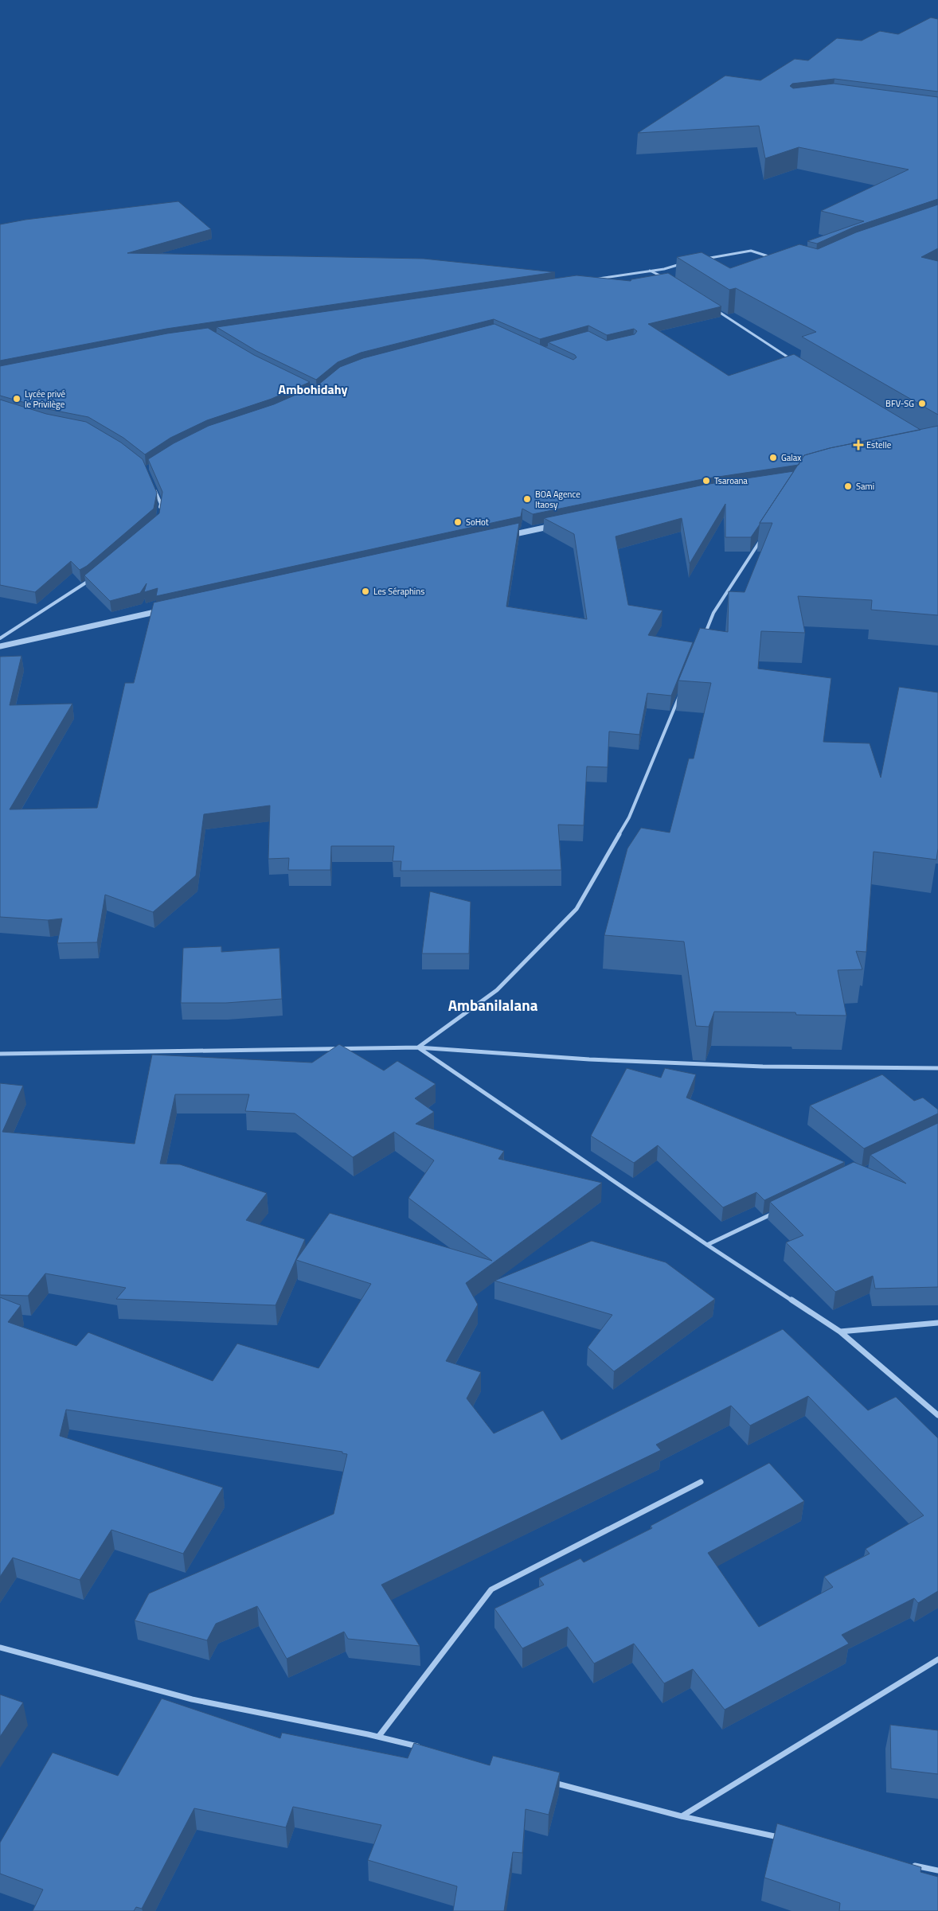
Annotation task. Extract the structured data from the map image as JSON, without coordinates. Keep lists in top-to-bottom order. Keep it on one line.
{"districts":["Ambohidahy","Ambanilalana"],"places":{"other":["Lycée privé le Privilège","BFV-SG","Galax","Tsaroana","Sami","BOA Agence Itaosy","SoHot","Les Séraphins"],"health":["Estelle"]}}
